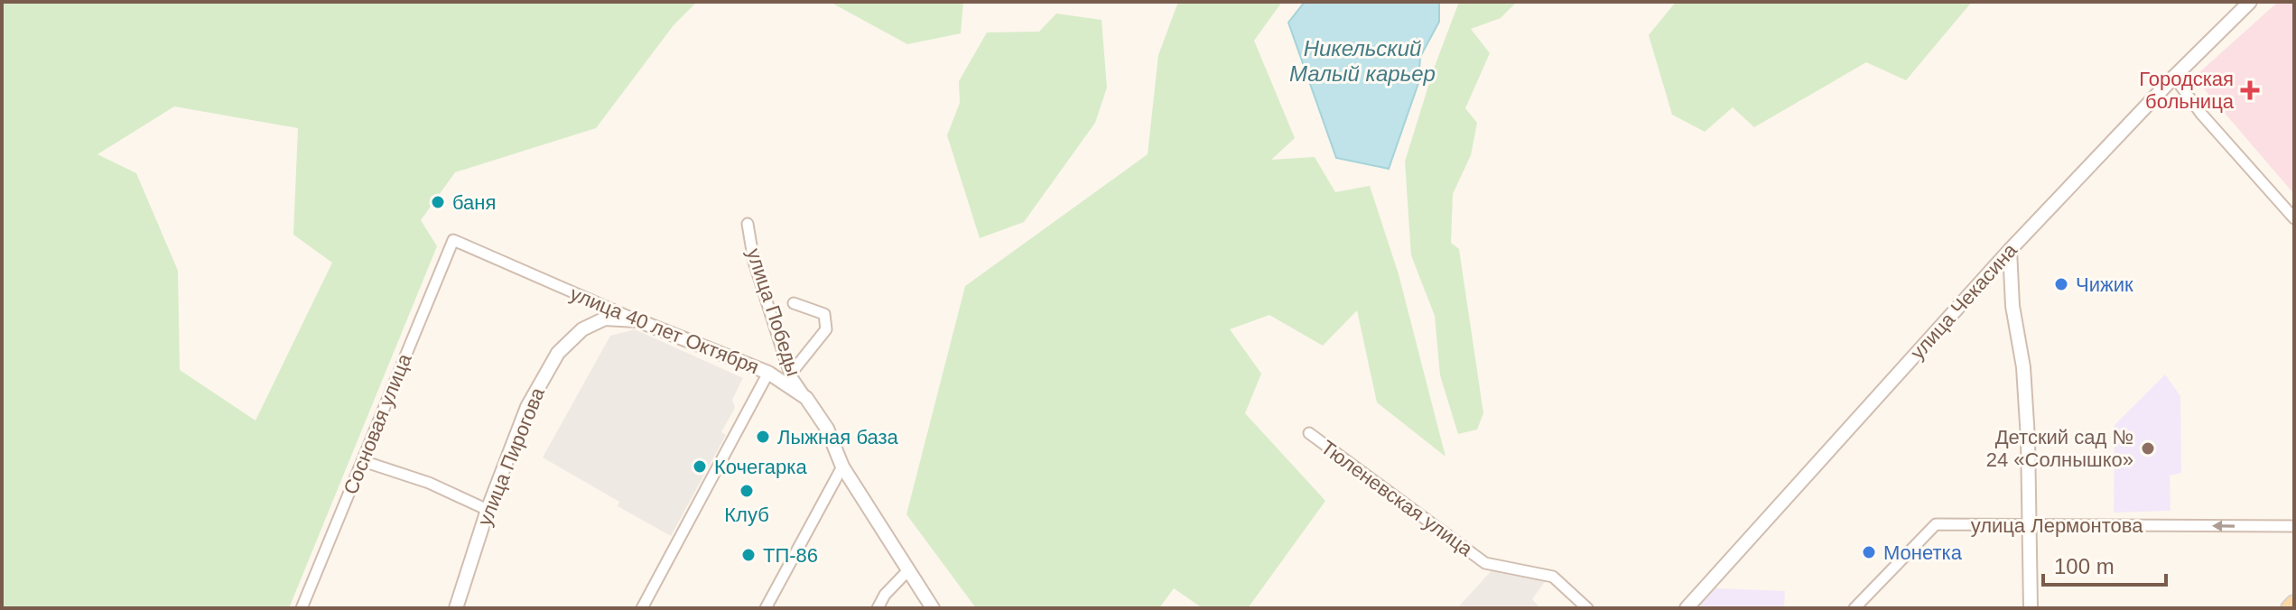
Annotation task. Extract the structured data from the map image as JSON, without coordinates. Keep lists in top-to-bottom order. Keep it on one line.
{"streets":{"street":["улица Чекасина","улица Победы","улица 40 лет Октября","Сосновая улица","улица Пирогова","Тюленевская улица","улица Лермонтова"]},"crossings":[["улица Победы","улица 40 лет Октября"],["улица 40 лет Октября","Сосновая улица"],["улица 40 лет Октября","улица Пирогова"]],"one_way":["улица Лермонтова"],"water":["Никельский Малый карьер"],"places":{"health":["Городская больница"],"other":["баня","Чижик","Лыжная база","Детский сад № 24 «Солнышко»","Кочегарка","Клуб","Монетка","ТП-86"]},"scale_bar":"100 m"}
